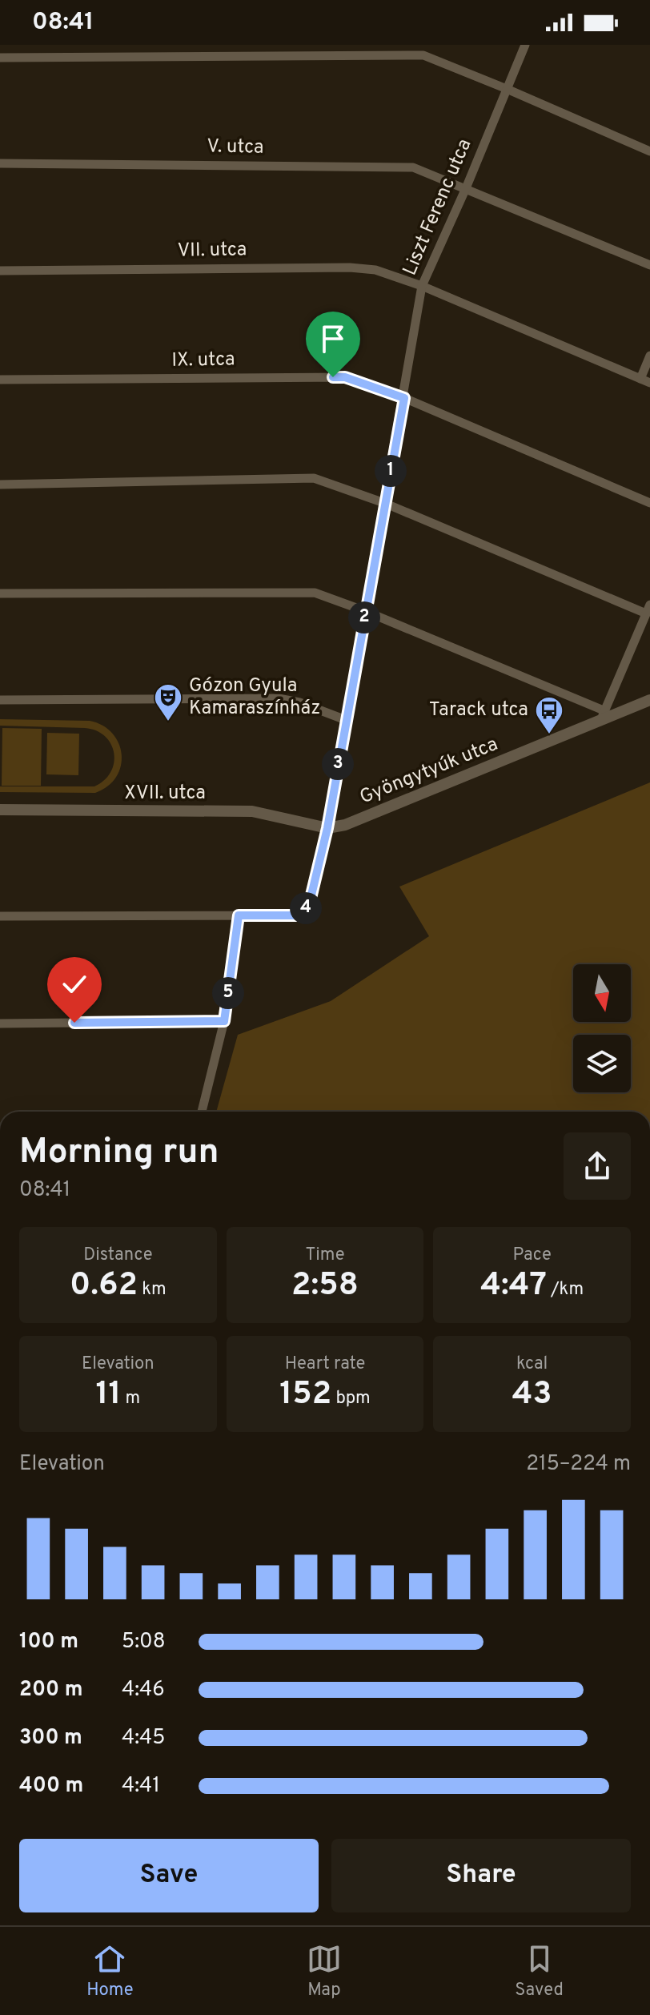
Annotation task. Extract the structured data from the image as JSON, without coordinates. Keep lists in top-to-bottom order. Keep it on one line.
{"streets":{"street":["V. utca","Liszt Ferenc utca","VII. utca","IX. utca","Gyöngytyúk utca","XVII. utca"]},"crossings":[["V. utca","Liszt Ferenc utca"],["Liszt Ferenc utca","VII. utca"],["Liszt Ferenc utca","IX. utca"],["Liszt Ferenc utca","Gyöngytyúk utca"],["Liszt Ferenc utca","XVII. utca"],["Gyöngytyúk utca","XVII. utca"]],"places":{"theatre":["Gózon Gyula Kamaraszínház"],"bus stop":["Tarack utca"]},"north":"bottom","page":{"status":"08:41","pins":["1","2","3","4","5"],"heading":["Morning run","08:41"],"stats":[["Distance","0.62 km"],["Time","2:58"],["Pace","4:47 /km"],["Elevation","11 m"],["Heart rate","152 bpm"],["kcal","43"]],"chart":["Elevation","215–224 m"],"list":[{"name":"100 m","note":"5:08"},{"name":"200 m","note":"4:46"},{"name":"300 m","note":"4:45"},{"name":"400 m","note":"4:41"}],"buttons":["Save","Share"],"tabs":["Home","Map","Saved"]}}
